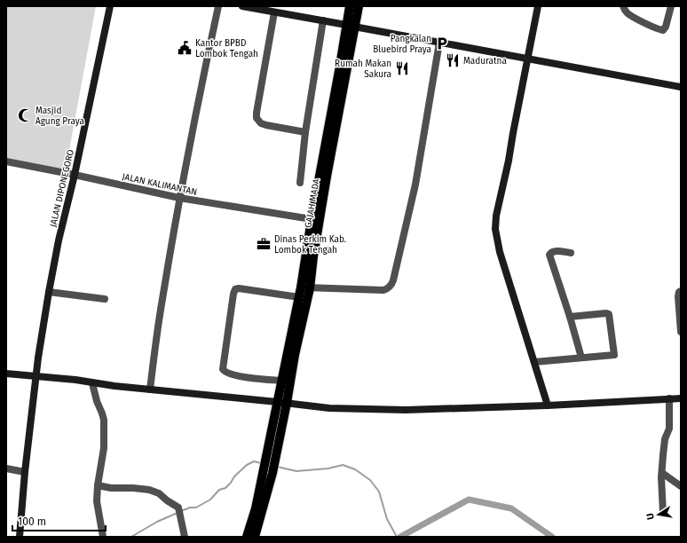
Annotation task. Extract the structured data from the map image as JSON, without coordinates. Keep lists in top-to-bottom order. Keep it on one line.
{"streets":{"main road":["JALAN DIPONEGORO","GAJAH MADA"],"street":["JALAN KALIMANTAN"]},"crossings":[["JALAN KALIMANTAN","JALAN DIPONEGORO"],["JALAN KALIMANTAN","GAJAH MADA"]],"places":{"parking":["Pangkalan Bluebird Praya"],"public building":["Kantor BPBD Lombok Tengah"],"restaurant":["Maduratna","Rumah Makan Sakura"],"mosque":["Masjid Agung Praya"],"office":["Dinas Perkim Kab. Lombok Tengah"]},"scale_bar":"100 m","north":"left"}
